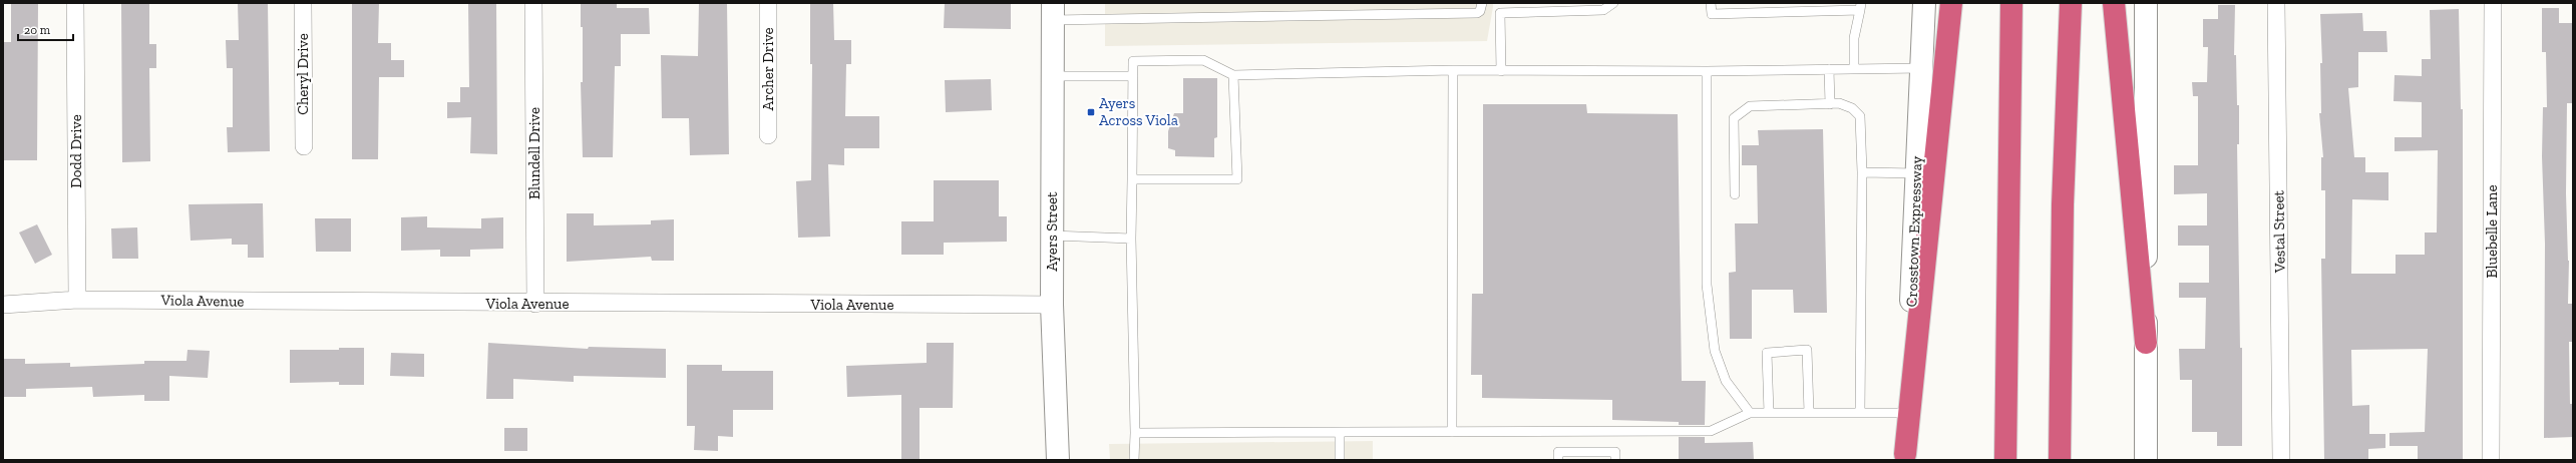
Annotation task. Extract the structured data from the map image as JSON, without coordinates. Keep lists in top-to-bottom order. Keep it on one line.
{"streets":{"main road":["Ayers Street","Crosstown Expressway"],"street":["Archer Drive","Cheryl Drive","Dodd Drive","Blundell Drive","Vestal Street","Bluebelle Lane","Viola Avenue"]},"crossings":[["Dodd Drive","Viola Avenue"],["Blundell Drive","Viola Avenue"],["Ayers Street","Viola Avenue"]],"places":{"transit":["Ayers Across Viola"]},"scale_bar":"20 m"}
